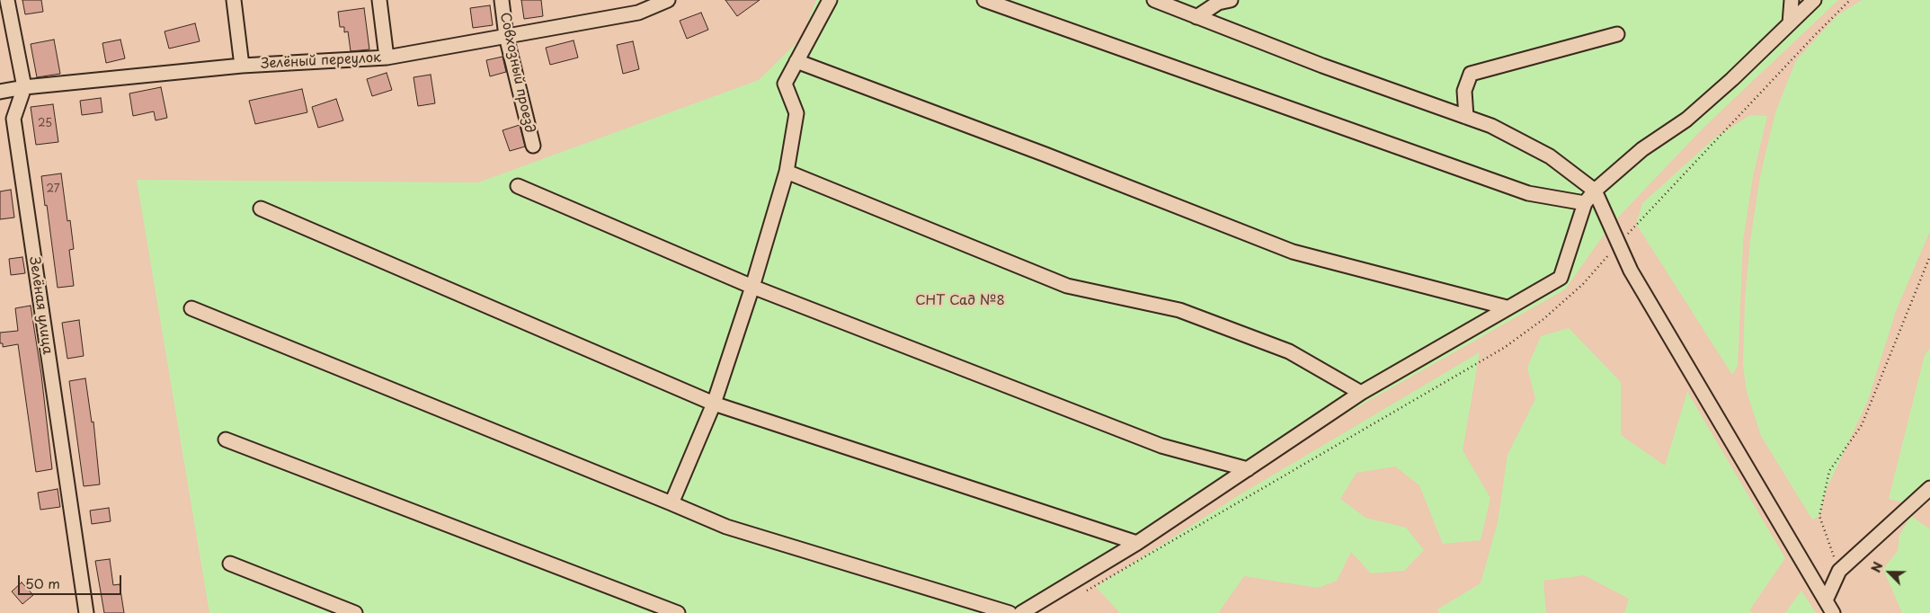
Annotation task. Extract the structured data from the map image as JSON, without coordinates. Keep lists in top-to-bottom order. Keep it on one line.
{"streets":{"street":["Зелёный переулок","Совхозный проезд","Зелёная улица"]},"crossings":[["Зелёный переулок","Совхозный проезд"],["Зелёный переулок","Зелёная улица"]],"parks":["СНТ Сад №8"],"house_numbers":["25","27"],"scale_bar":"50 m","north":"top left"}
